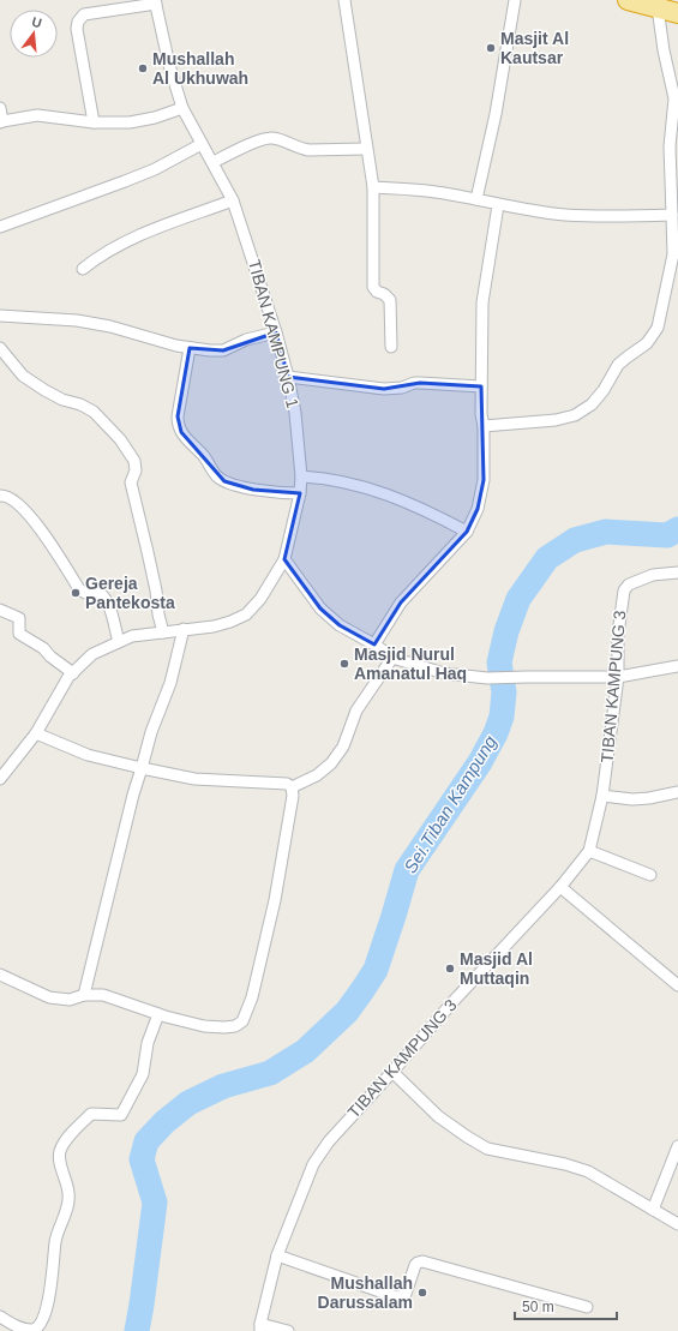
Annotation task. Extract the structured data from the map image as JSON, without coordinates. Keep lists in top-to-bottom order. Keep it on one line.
{"streets":{"street":["TIBAN KAMPUNG 1","TIBAN KAMPUNG 3"]},"water":["Sei.Tiban Kampung"],"places":["Masjit Al Kautsar","Mushallah Al Ukhuwah","Gereja Pantekosta","Masjid Nurul Amanatul Haq","Masjid Al Muttaqin","Mushallah Darussalam"],"scale_bar":"50 m","north":"top"}
